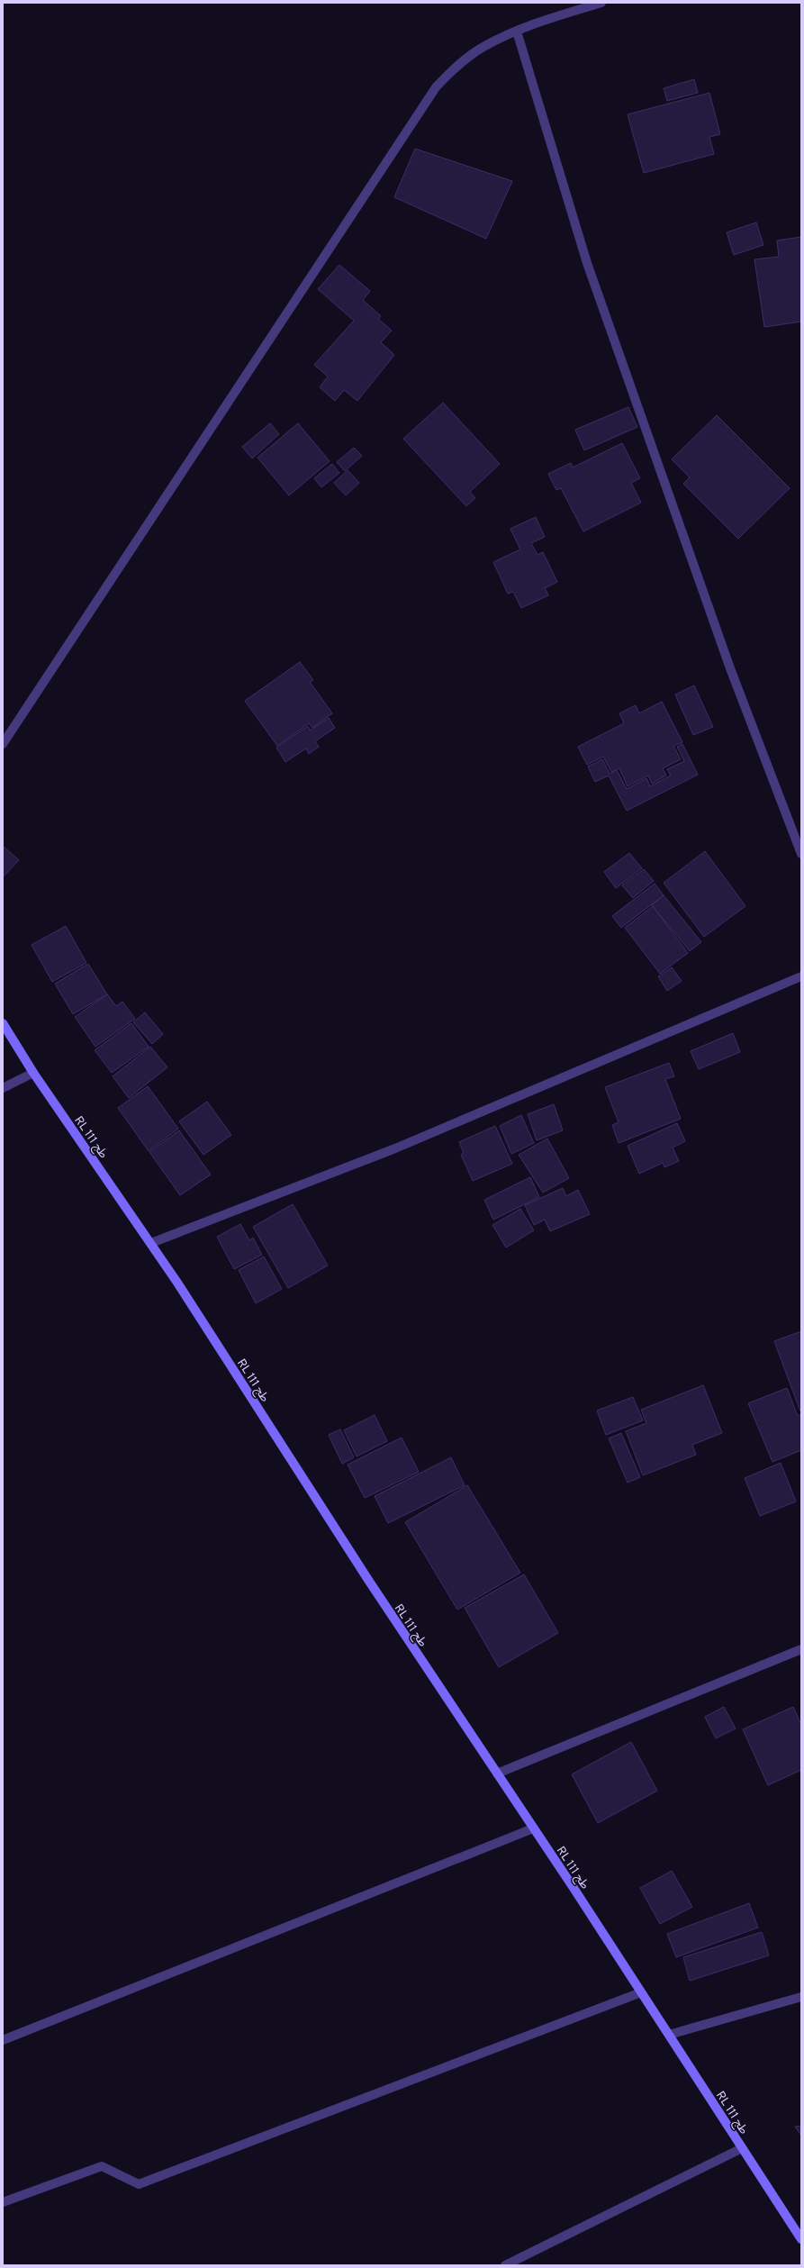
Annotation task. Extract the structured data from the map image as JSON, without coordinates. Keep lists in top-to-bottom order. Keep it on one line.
{"streets":{"street":["RL طج 111"]}}
